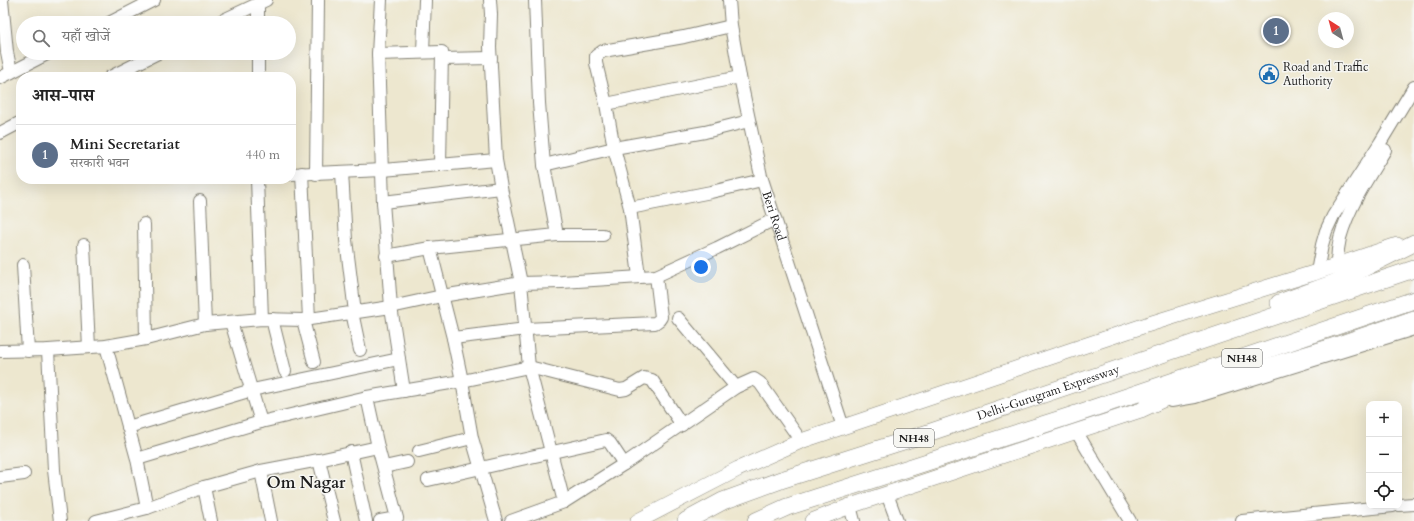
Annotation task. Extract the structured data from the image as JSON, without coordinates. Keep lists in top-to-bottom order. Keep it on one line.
{"streets":{"highway":["NH48","Delhi-Gurugram Expressway"],"street":["Beri Road"]},"districts":["Om Nagar"],"places":{"public building":["Road and Traffic Authority"]},"north":"top left","page":{"pins":"1","search":"यहाँ खोजें","heading":"आस-पास","list":[{"mark":"1","name":"Mini Secretariat","note":"सरकारी भवन","value":"440 m"}],"map_buttons":["+","−"]}}
